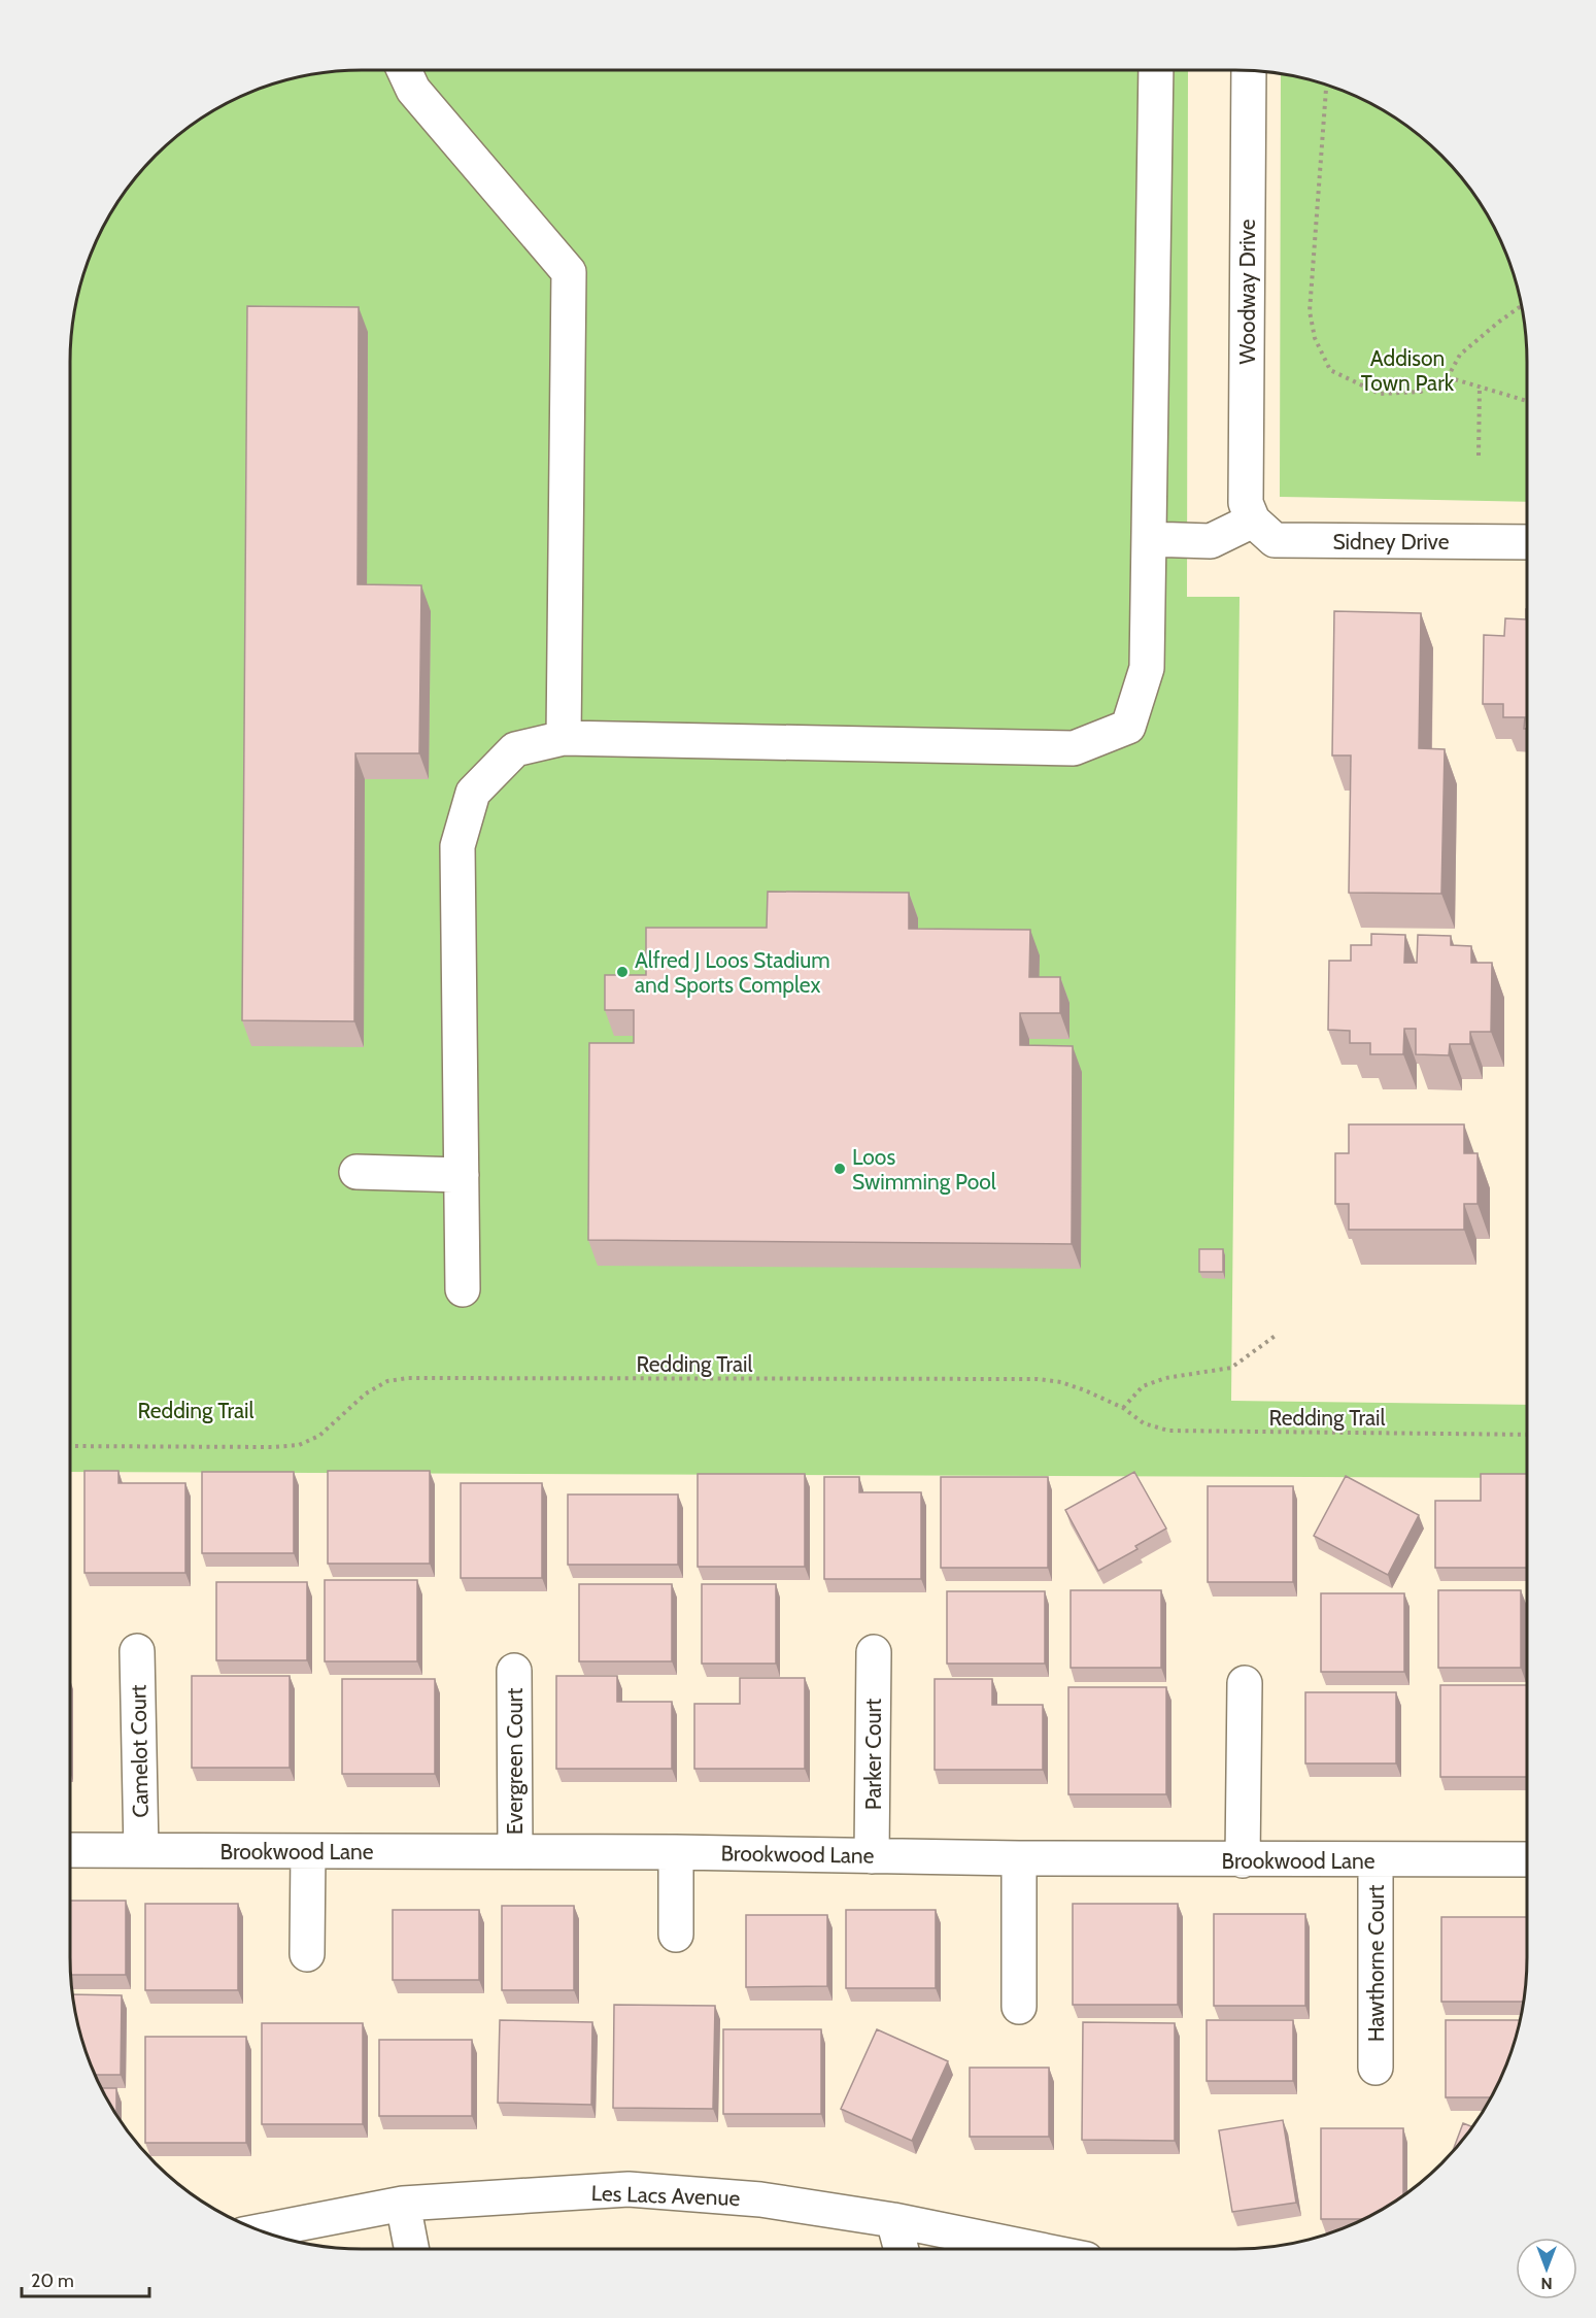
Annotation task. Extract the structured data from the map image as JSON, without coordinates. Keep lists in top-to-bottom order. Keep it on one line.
{"streets":{"street":["Woodway Drive","Sidney Drive","Camelot Court","Parker Court","Evergreen Court","Brookwood Lane","Hawthorne Court","Les Lacs Avenue"],"path":["Redding Trail"]},"crossings":[["Woodway Drive","Sidney Drive"],["Camelot Court","Brookwood Lane"],["Parker Court","Brookwood Lane"],["Evergreen Court","Brookwood Lane"],["Brookwood Lane","Hawthorne Court"]],"parks":["Addison Town Park","Redding Trail"],"places":["Alfred J Loos Stadium and Sports Complex","Loos Swimming Pool"],"scale_bar":"20 m","north":"bottom"}
